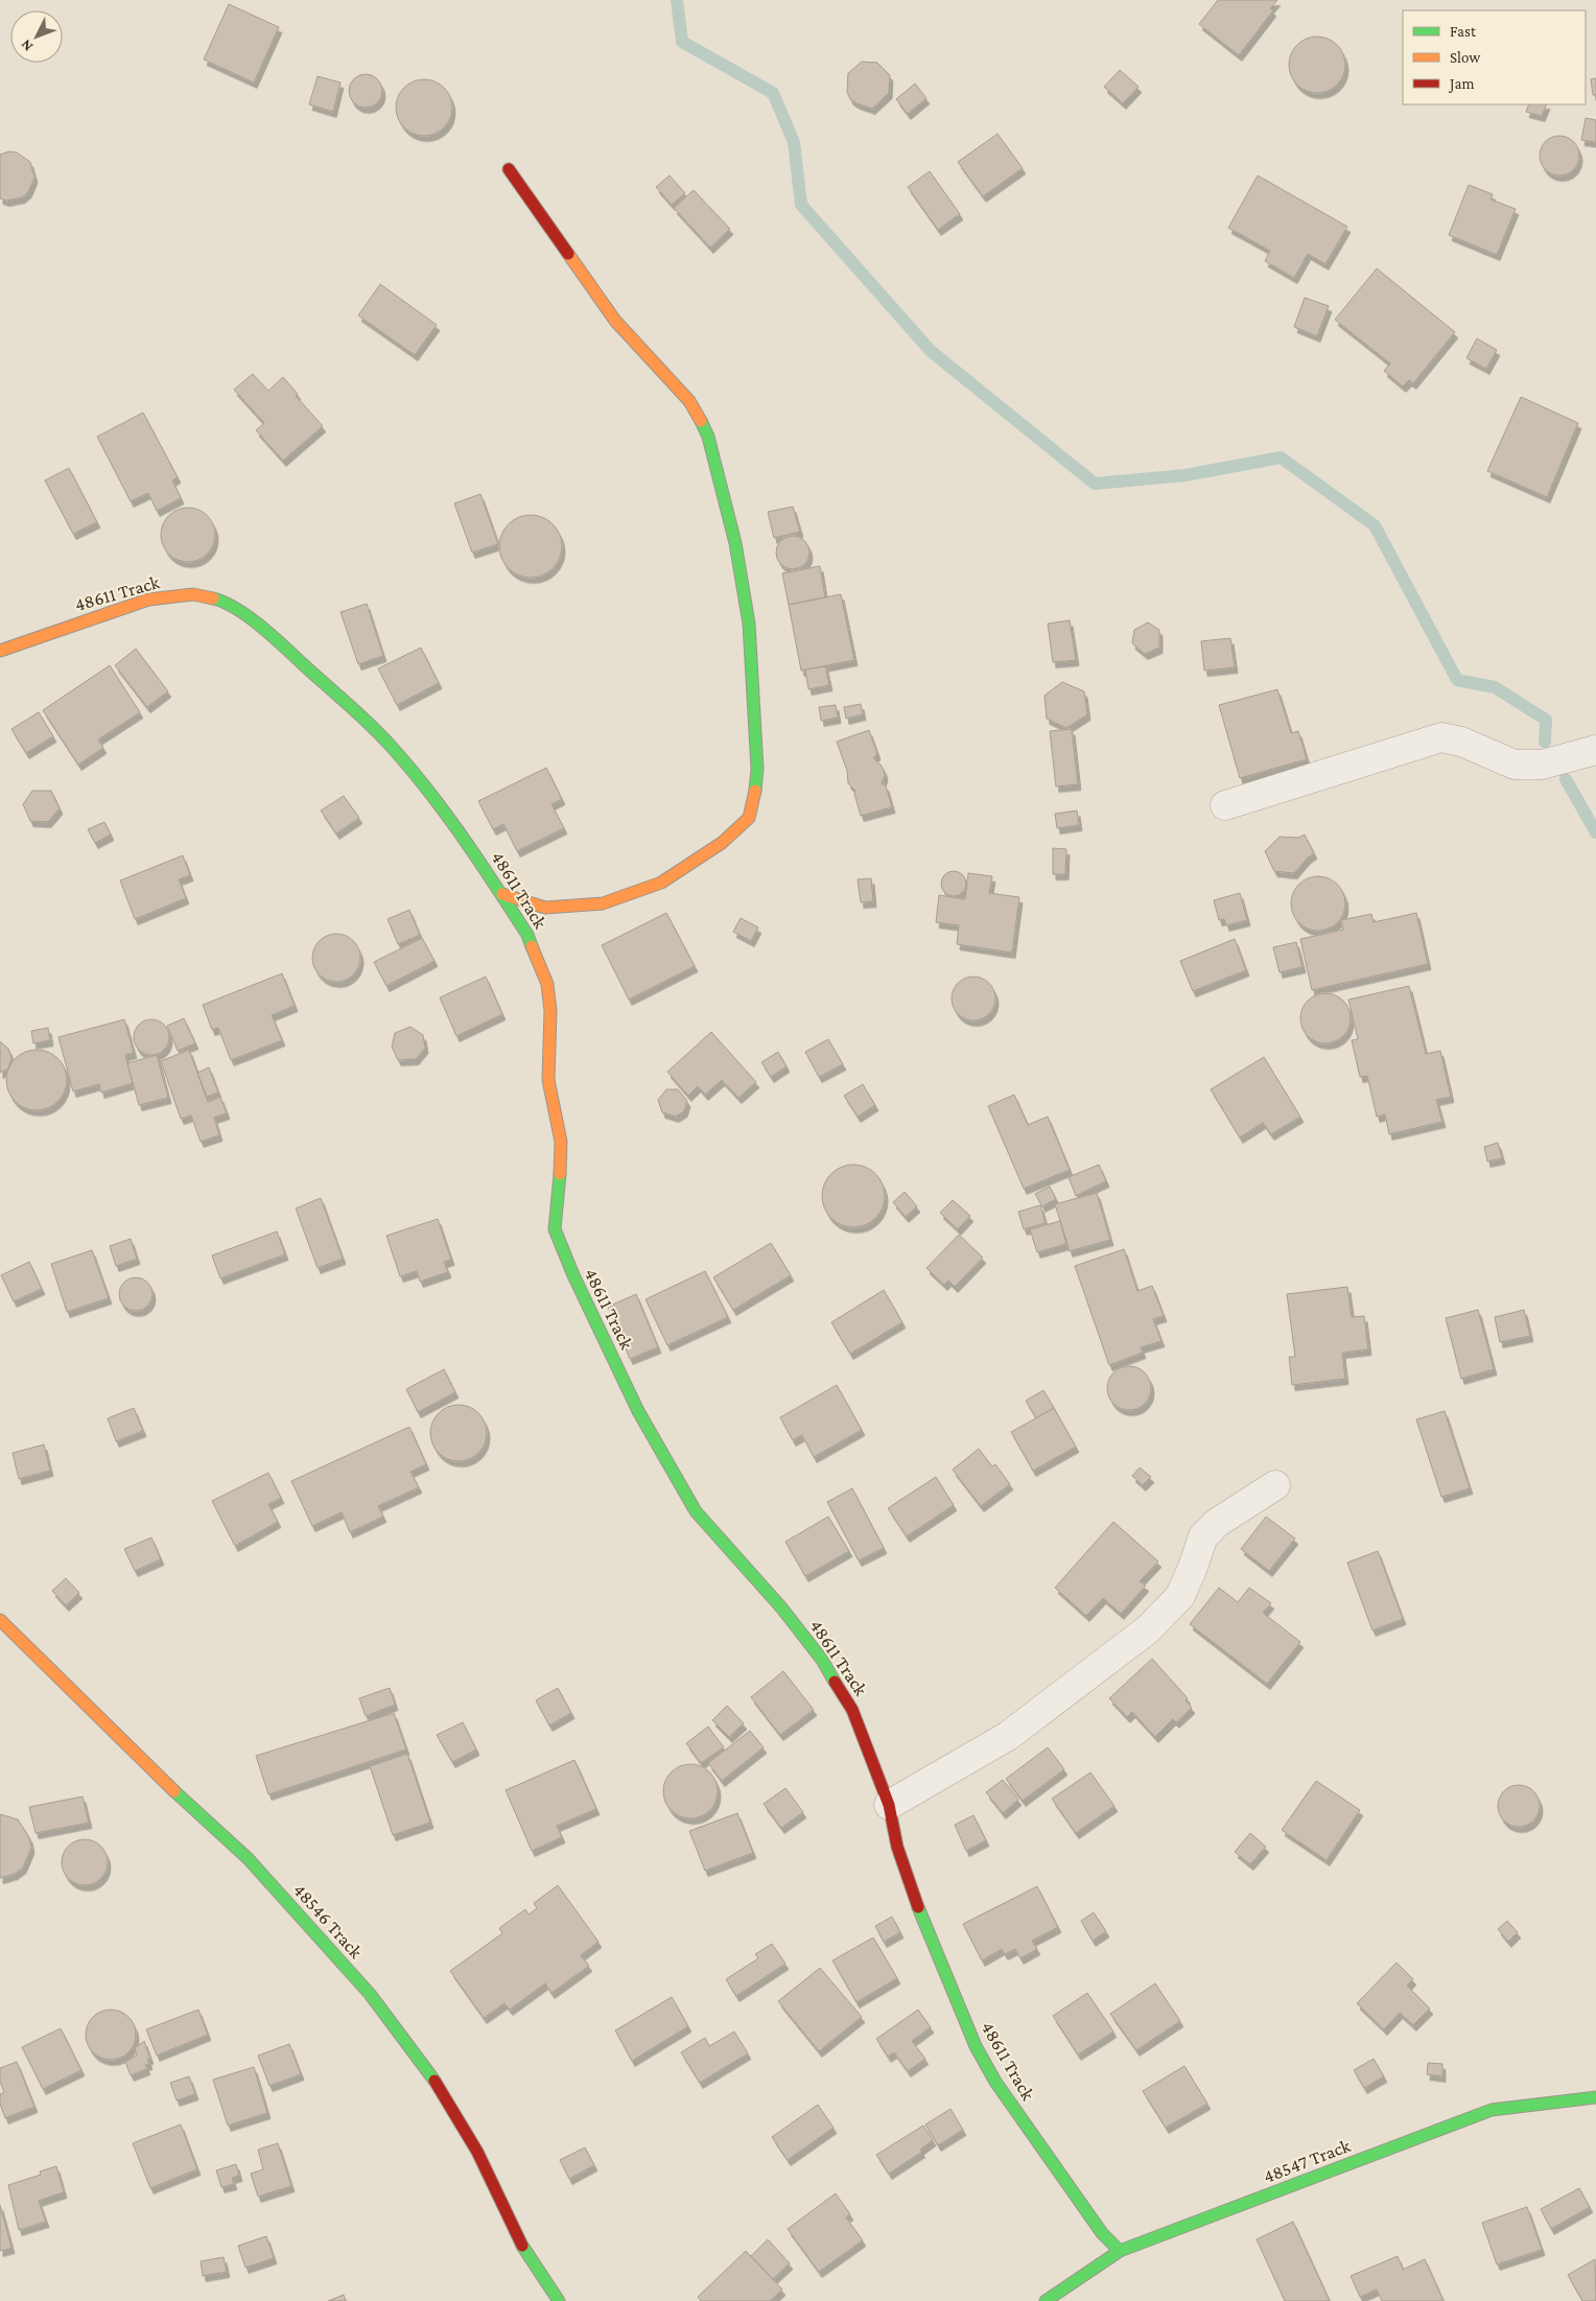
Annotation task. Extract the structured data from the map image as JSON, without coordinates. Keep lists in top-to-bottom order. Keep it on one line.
{"streets":{"street":["48611 Track","48546 Track","48547 Track"]},"crossings":[["48611 Track","48547 Track"]],"legend":["Fast","Slow","Jam"],"north":"bottom left"}
